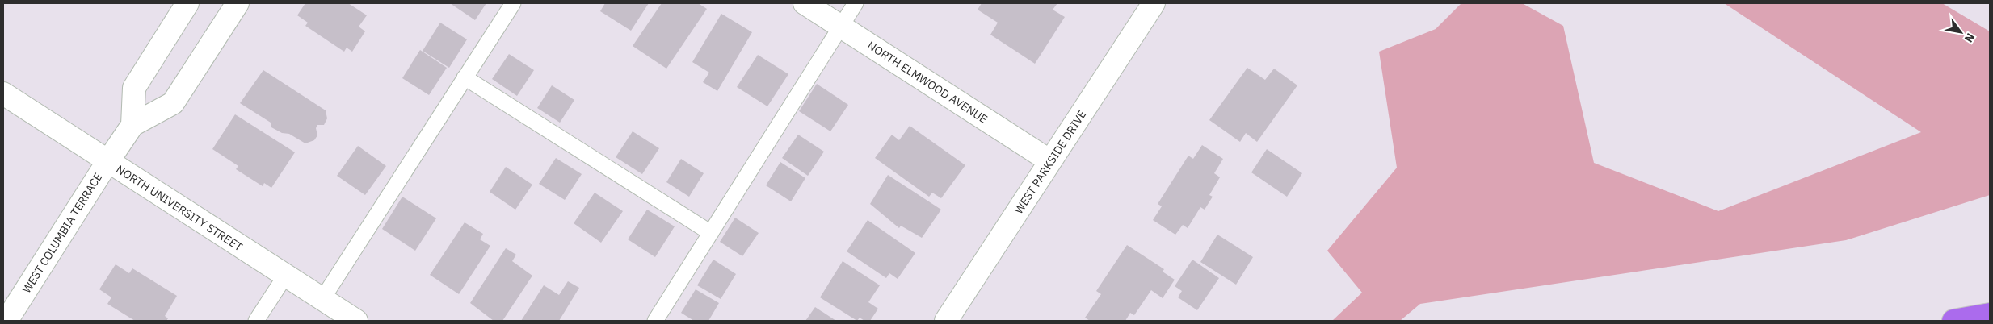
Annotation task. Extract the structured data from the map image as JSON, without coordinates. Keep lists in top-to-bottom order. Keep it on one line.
{"streets":{"street":["NORTH ELMWOOD AVENUE","WEST PARKSIDE DRIVE","NORTH UNIVERSITY STREET","WEST COLUMBIA TERRACE"]},"crossings":[["NORTH ELMWOOD AVENUE","WEST PARKSIDE DRIVE"],["NORTH UNIVERSITY STREET","WEST COLUMBIA TERRACE"]],"north":"bottom right"}
